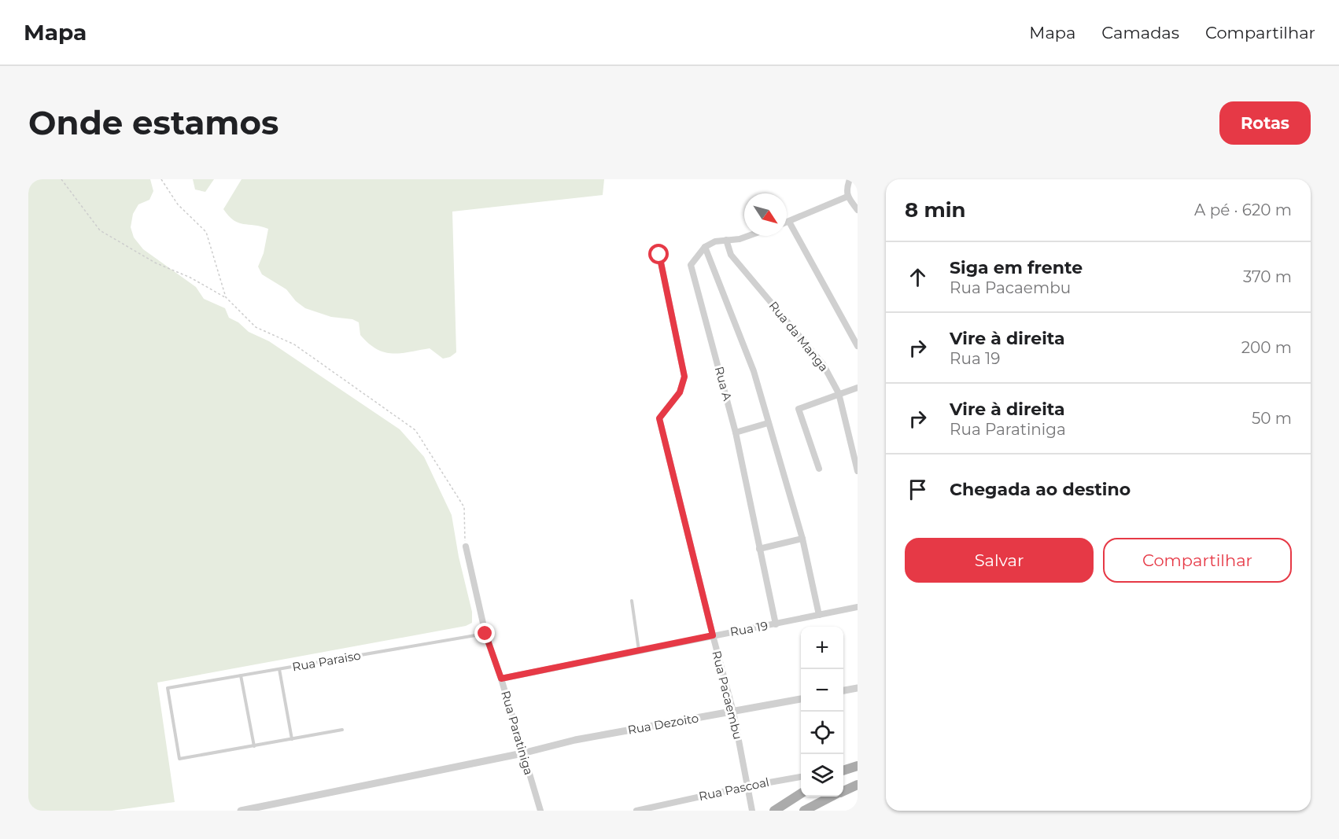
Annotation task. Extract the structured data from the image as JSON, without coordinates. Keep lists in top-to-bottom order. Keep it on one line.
{"streets":{"street":["Rua da Manga","Rua A","Rua 19","Rua Pacaembu","Rua Dezoito","Rua Paratiniga","Rua Pascoal"],"lane":["Rua Paraiso"]},"crossings":[["Rua A","Rua 19"],["Rua 19","Rua Pacaembu"],["Rua 19","Rua Paratiniga"],["Rua Paraiso","Rua Paratiniga"],["Rua Pacaembu","Rua Dezoito"],["Rua Pacaembu","Rua Pascoal"],["Rua Dezoito","Rua Paratiniga"]],"north":"bottom right","page":{"header":"Mapa","nav":["Mapa","Camadas","Compartilhar"],"buttons":["Rotas",["Salvar","Compartilhar"]],"title":"Onde estamos","heading":["8 min","A pé · 620 m"],"list":[["Siga em frente","Rua Pacaembu","370 m"],["Vire à direita","Rua 19","200 m"],["Vire à direita","Rua Paratiniga","50 m"],"Chegada ao destino"],"map_buttons":["+","−"]}}
